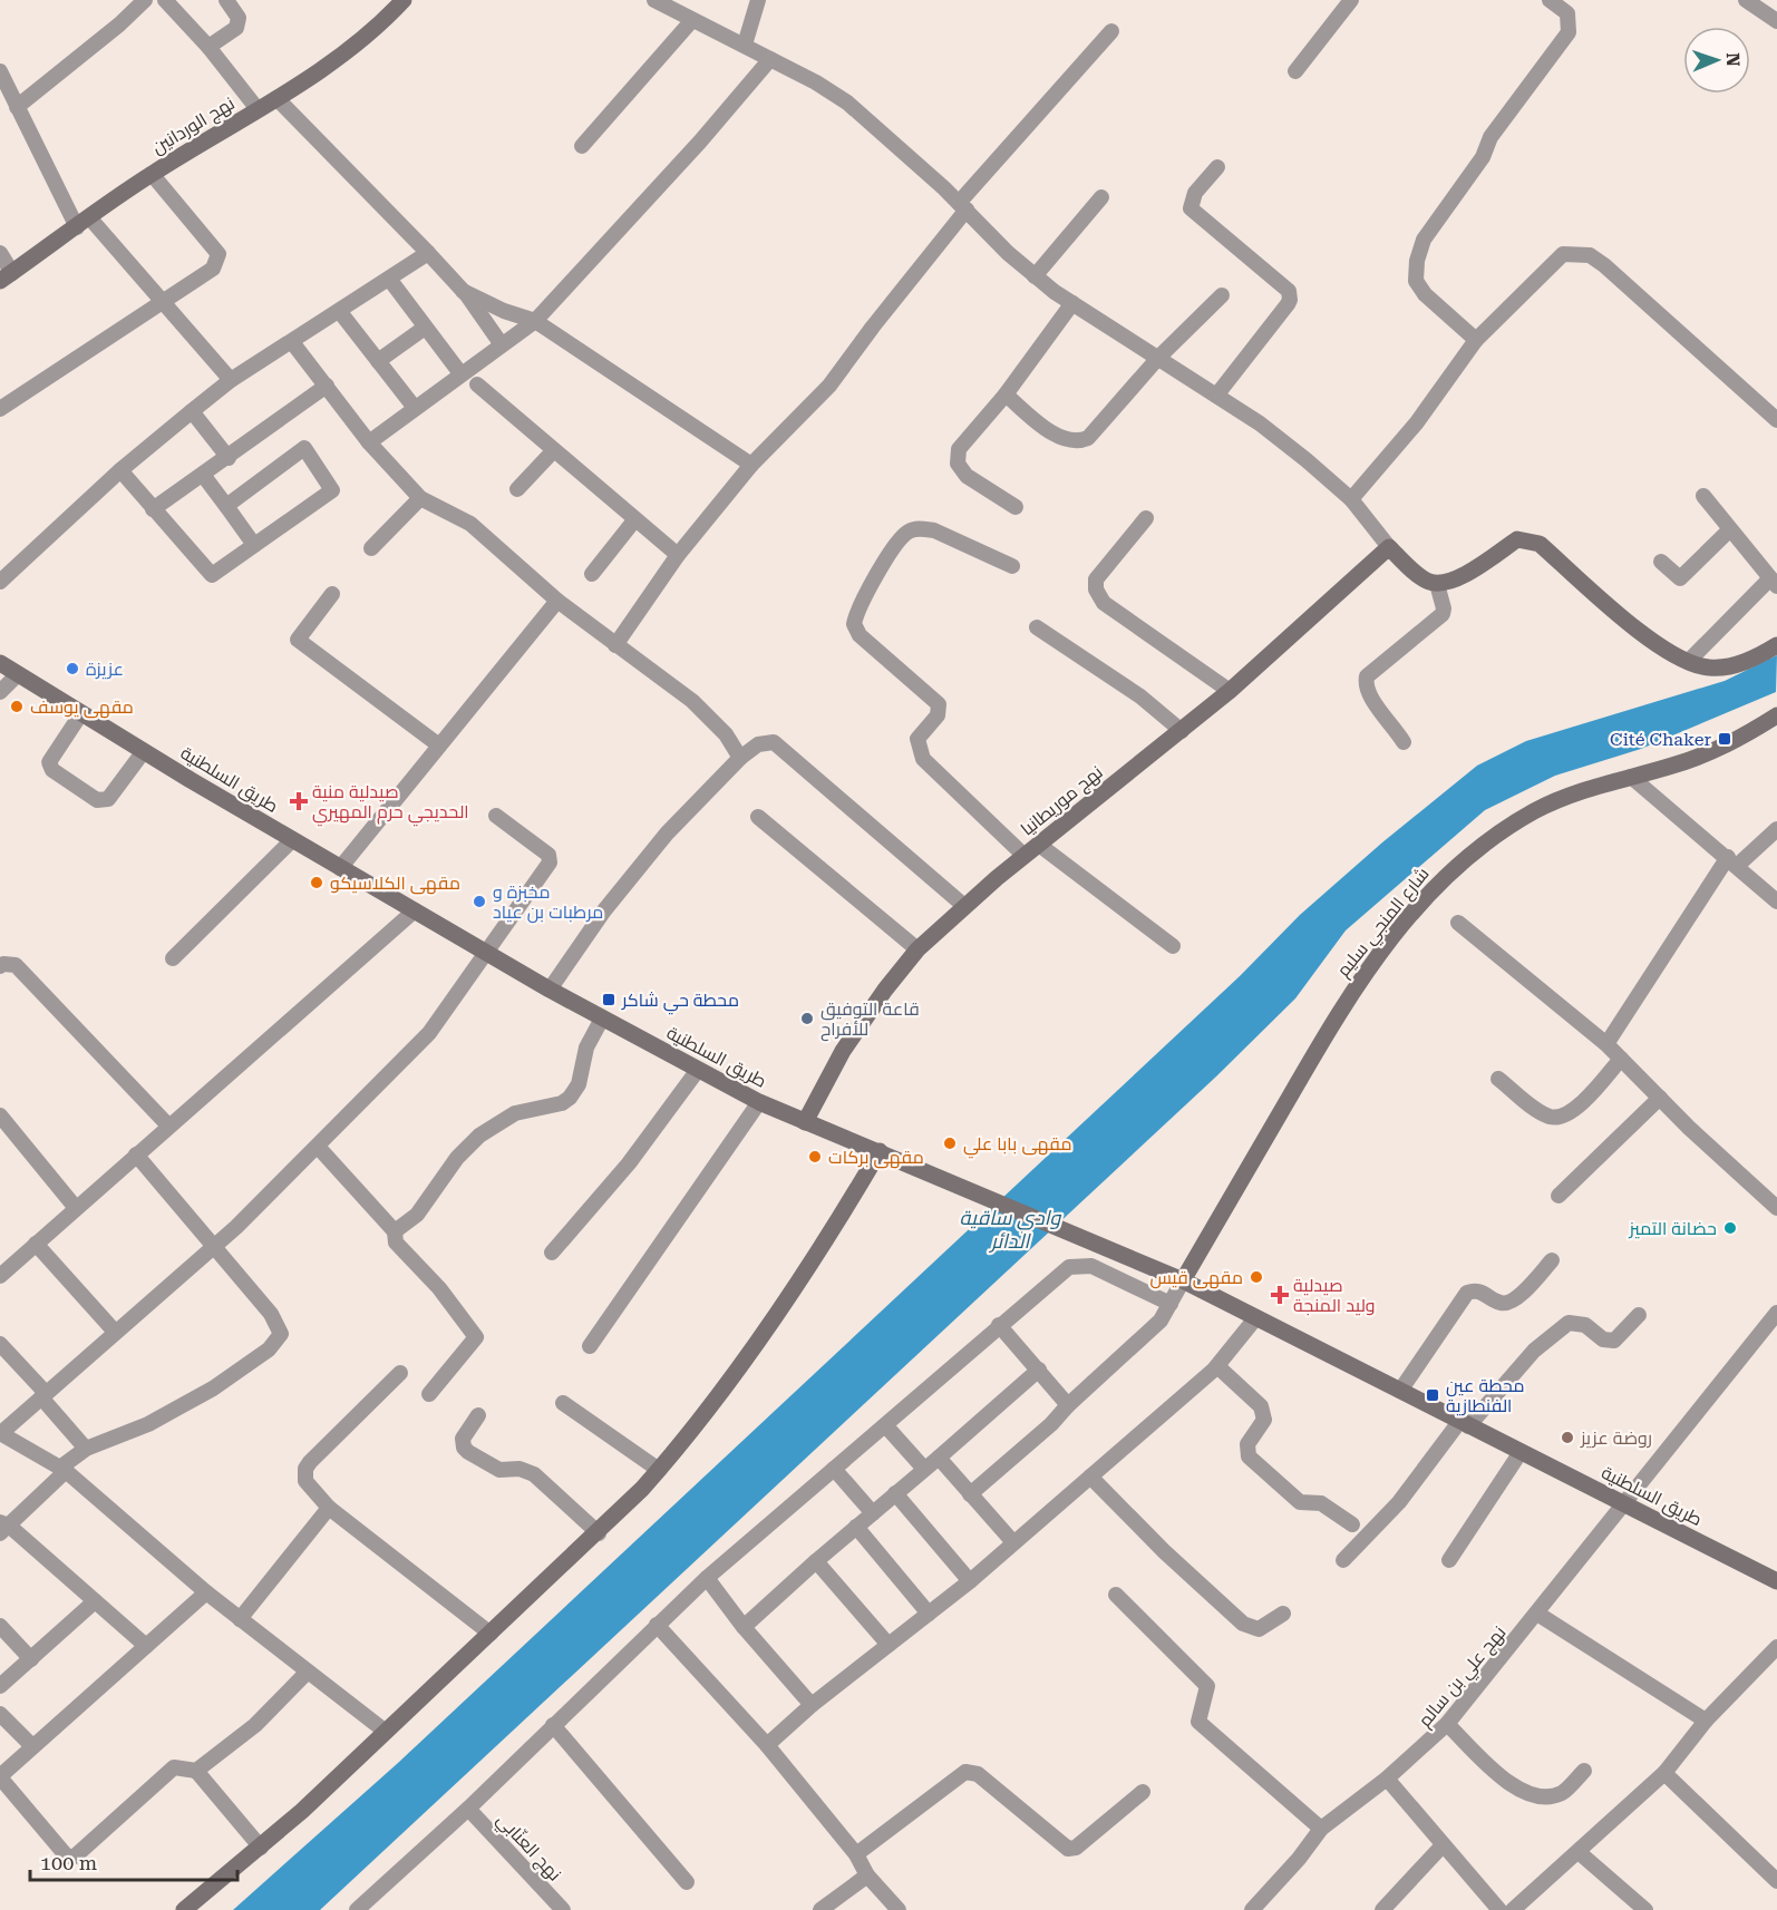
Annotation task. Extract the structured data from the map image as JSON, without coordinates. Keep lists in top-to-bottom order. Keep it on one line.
{"streets":{"main road":["نهج الوردانين","طريق السلطنية","نهج موريطانيا","شارع المنجي سليم"],"street":["نهج علي بن سالم","نهج العنّابي"]},"crossings":[["طريق السلطنية","نهج موريطانيا"],["طريق السلطنية","شارع المنجي سليم"],["طريق السلطنية","نهج علي بن سالم"]],"water":["وادي ساقية الدائر"],"places":{"other":["عزيزة","مقهى يوسف","مقهى الكلاسيكو","مخبزة و مرطبات بن عياد","قاعة التوفيق للأفراح","مقهى بابا علي","مقهى بركات","حضانة التميز","مقهى قيس","روضة عزيز"],"transit":["Cité Chaker","محطة حي شاكر","محطة عين الفنطازية"],"health":["صيدلية منية الحديجي حرم المهيري","صيدلية وليد المنجة"]},"scale_bar":"100 m","north":"right"}
